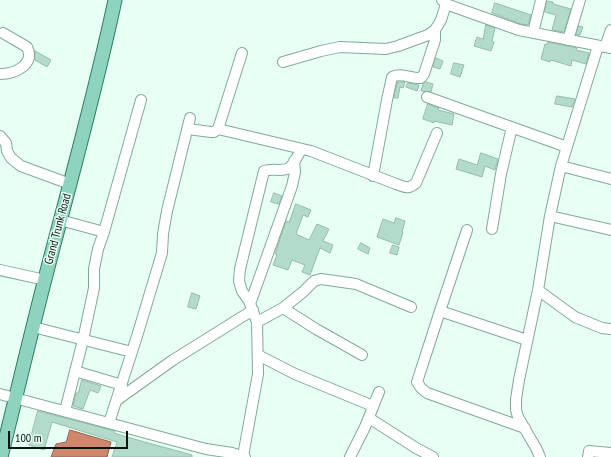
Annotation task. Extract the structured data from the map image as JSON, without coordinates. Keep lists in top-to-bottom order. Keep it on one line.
{"streets":{"main road":["Grand Trunk Road"]},"scale_bar":"100 m"}
